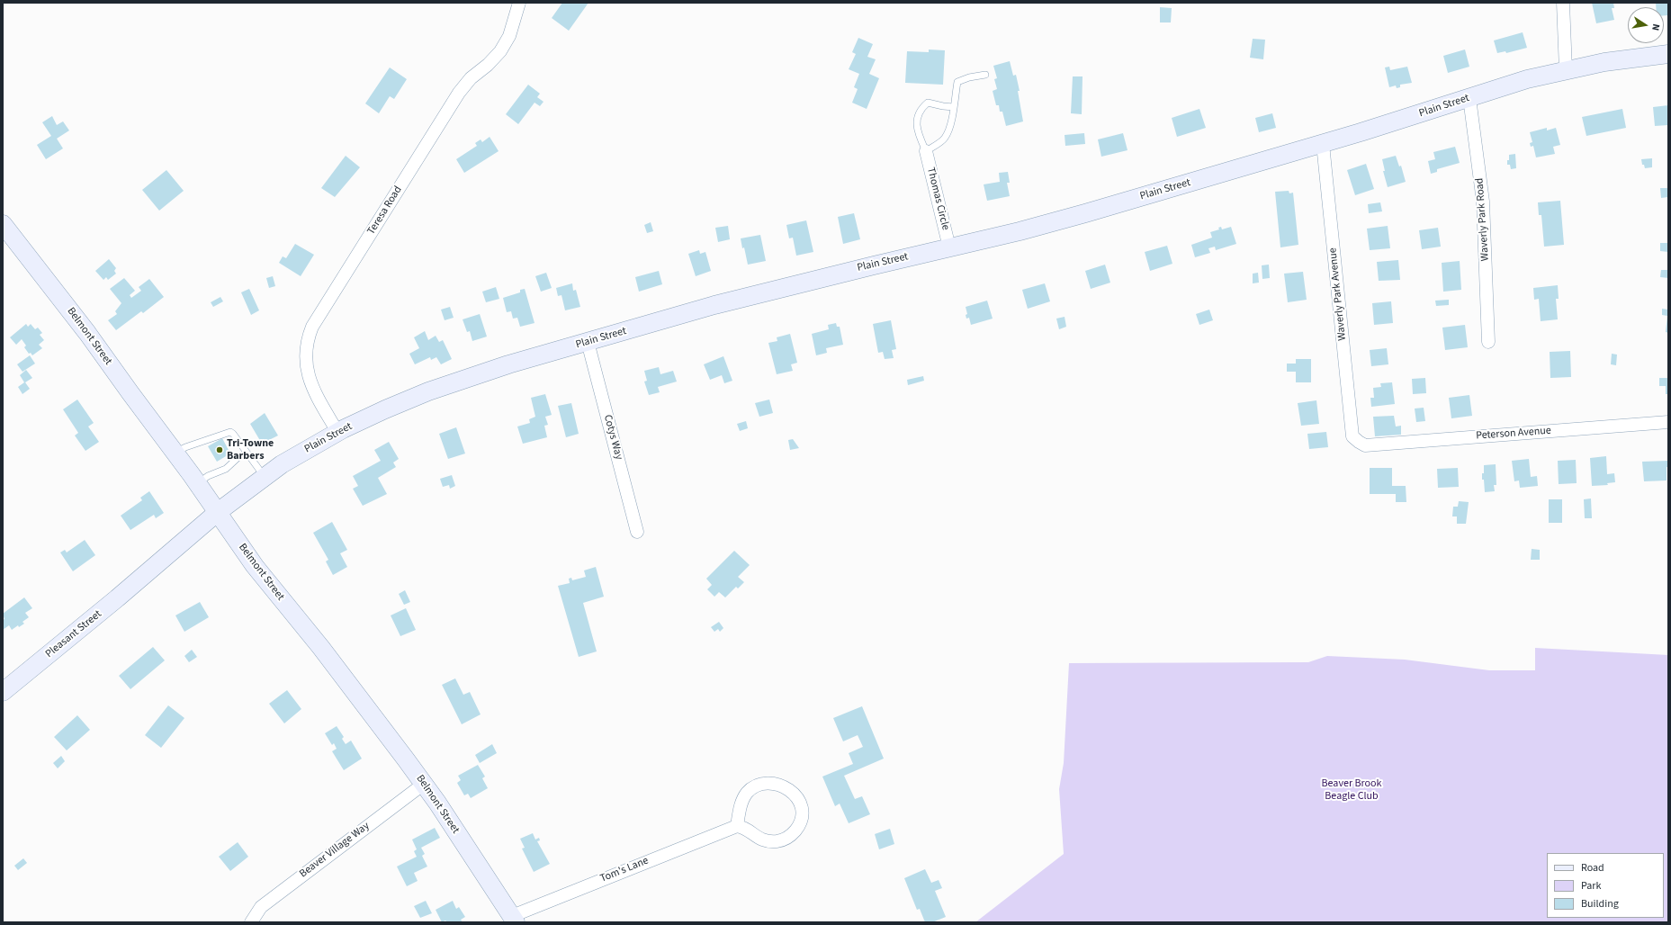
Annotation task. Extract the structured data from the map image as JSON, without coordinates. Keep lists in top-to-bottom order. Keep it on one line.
{"streets":{"main road":["Plain Street","Belmont Street","Pleasant Street"],"street":["Thomas Circle","Teresa Road","Waverly Park Road","Waverly Park Avenue","Peterson Avenue","Cotys Way","Beaver Village Way","Tom's Lane"]},"crossings":[["Plain Street","Thomas Circle"],["Plain Street","Teresa Road"],["Plain Street","Waverly Park Road"],["Plain Street","Waverly Park Avenue"],["Plain Street","Belmont Street"],["Plain Street","Cotys Way"],["Plain Street","Pleasant Street"],["Waverly Park Avenue","Peterson Avenue"],["Belmont Street","Beaver Village Way"],["Belmont Street","Tom's Lane"]],"parks":["Beaver Brook Beagle Club"],"places":["Tri-Towne Barbers"],"legend":["Road","Park","Building"],"north":"right"}
